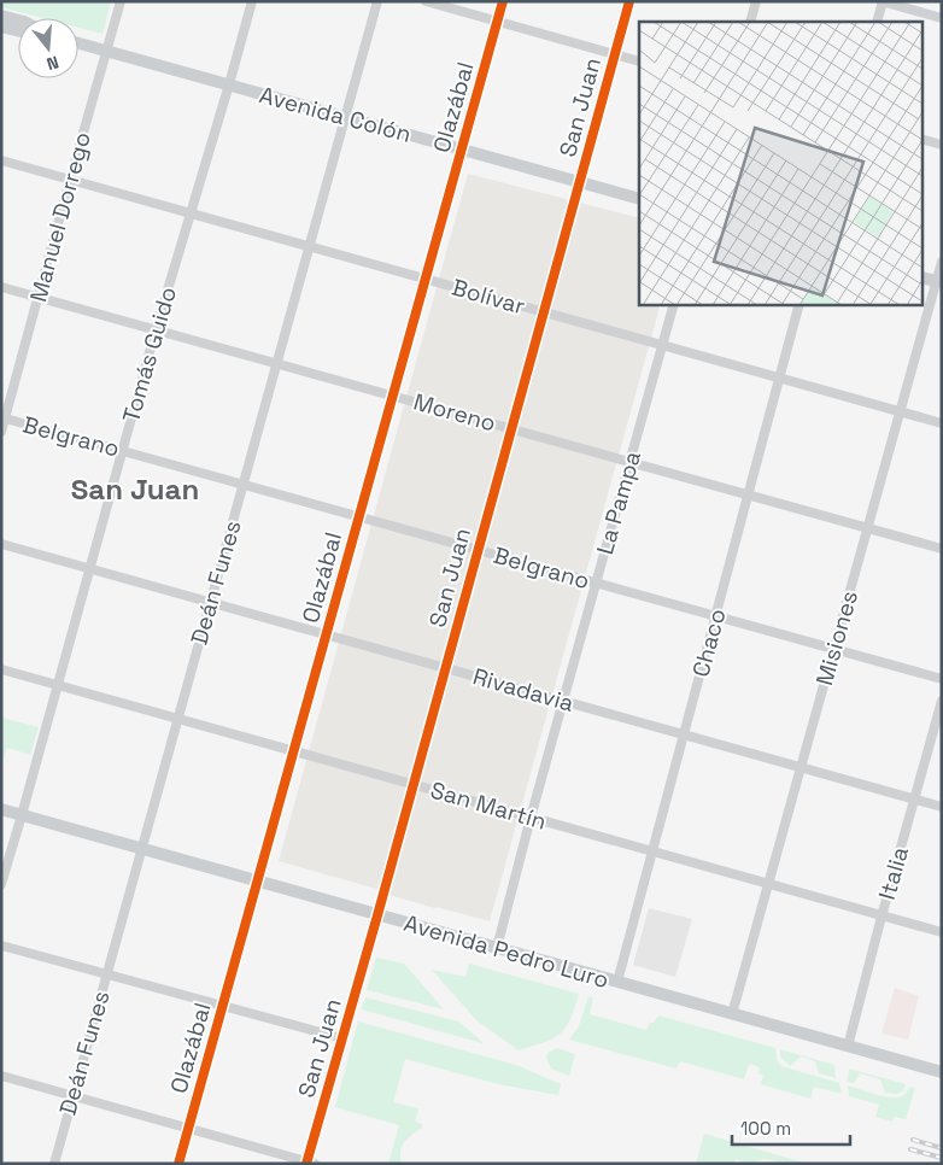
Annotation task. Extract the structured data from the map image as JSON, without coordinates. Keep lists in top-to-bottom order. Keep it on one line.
{"streets":{"main road":["Avenida Colón","Avenida Pedro Luro"],"street":["Olazábal","San Juan","Manuel Dorrego","Bolívar","Tomás Guido","Moreno","Belgrano","La Pampa","Deán Funes","Misiones","Chaco","Rivadavia","San Martín","Italia"]},"crossings":[["Olazábal","Avenida Colón"],["Olazábal","Bolívar"],["Olazábal","Moreno"],["Olazábal","Belgrano"],["Olazábal","Rivadavia"],["Olazábal","San Martín"],["Olazábal","Avenida Pedro Luro"],["San Juan","Avenida Colón"],["San Juan","Bolívar"],["San Juan","Moreno"],["San Juan","Belgrano"],["San Juan","Rivadavia"],["San Juan","San Martín"],["San Juan","Avenida Pedro Luro"],["Avenida Colón","Manuel Dorrego"],["Avenida Colón","Tomás Guido"],["Avenida Colón","Deán Funes"],["Manuel Dorrego","Bolívar"],["Manuel Dorrego","Moreno"],["Manuel Dorrego","Belgrano"],["Bolívar","Tomás Guido"],["Bolívar","La Pampa"],["Bolívar","Deán Funes"],["Bolívar","Misiones"],["Bolívar","Chaco"],["Tomás Guido","Moreno"],["Tomás Guido","Belgrano"],["Tomás Guido","Rivadavia"],["Tomás Guido","San Martín"],["Tomás Guido","Avenida Pedro Luro"],["Moreno","La Pampa"],["Moreno","Deán Funes"],["Moreno","Misiones"],["Moreno","Chaco"],["Belgrano","La Pampa"],["Belgrano","Deán Funes"],["Belgrano","Misiones"],["Belgrano","Chaco"],["La Pampa","Rivadavia"],["La Pampa","San Martín"],["La Pampa","Avenida Pedro Luro"],["Deán Funes","Rivadavia"],["Deán Funes","San Martín"],["Deán Funes","Avenida Pedro Luro"],["Misiones","Rivadavia"],["Misiones","San Martín"],["Misiones","Avenida Pedro Luro"],["Chaco","Rivadavia"],["Chaco","San Martín"],["Chaco","Avenida Pedro Luro"],["Rivadavia","Italia"],["San Martín","Italia"],["Italia","Avenida Pedro Luro"]],"districts":["San Juan"],"scale_bar":"100 m","north":"bottom"}
